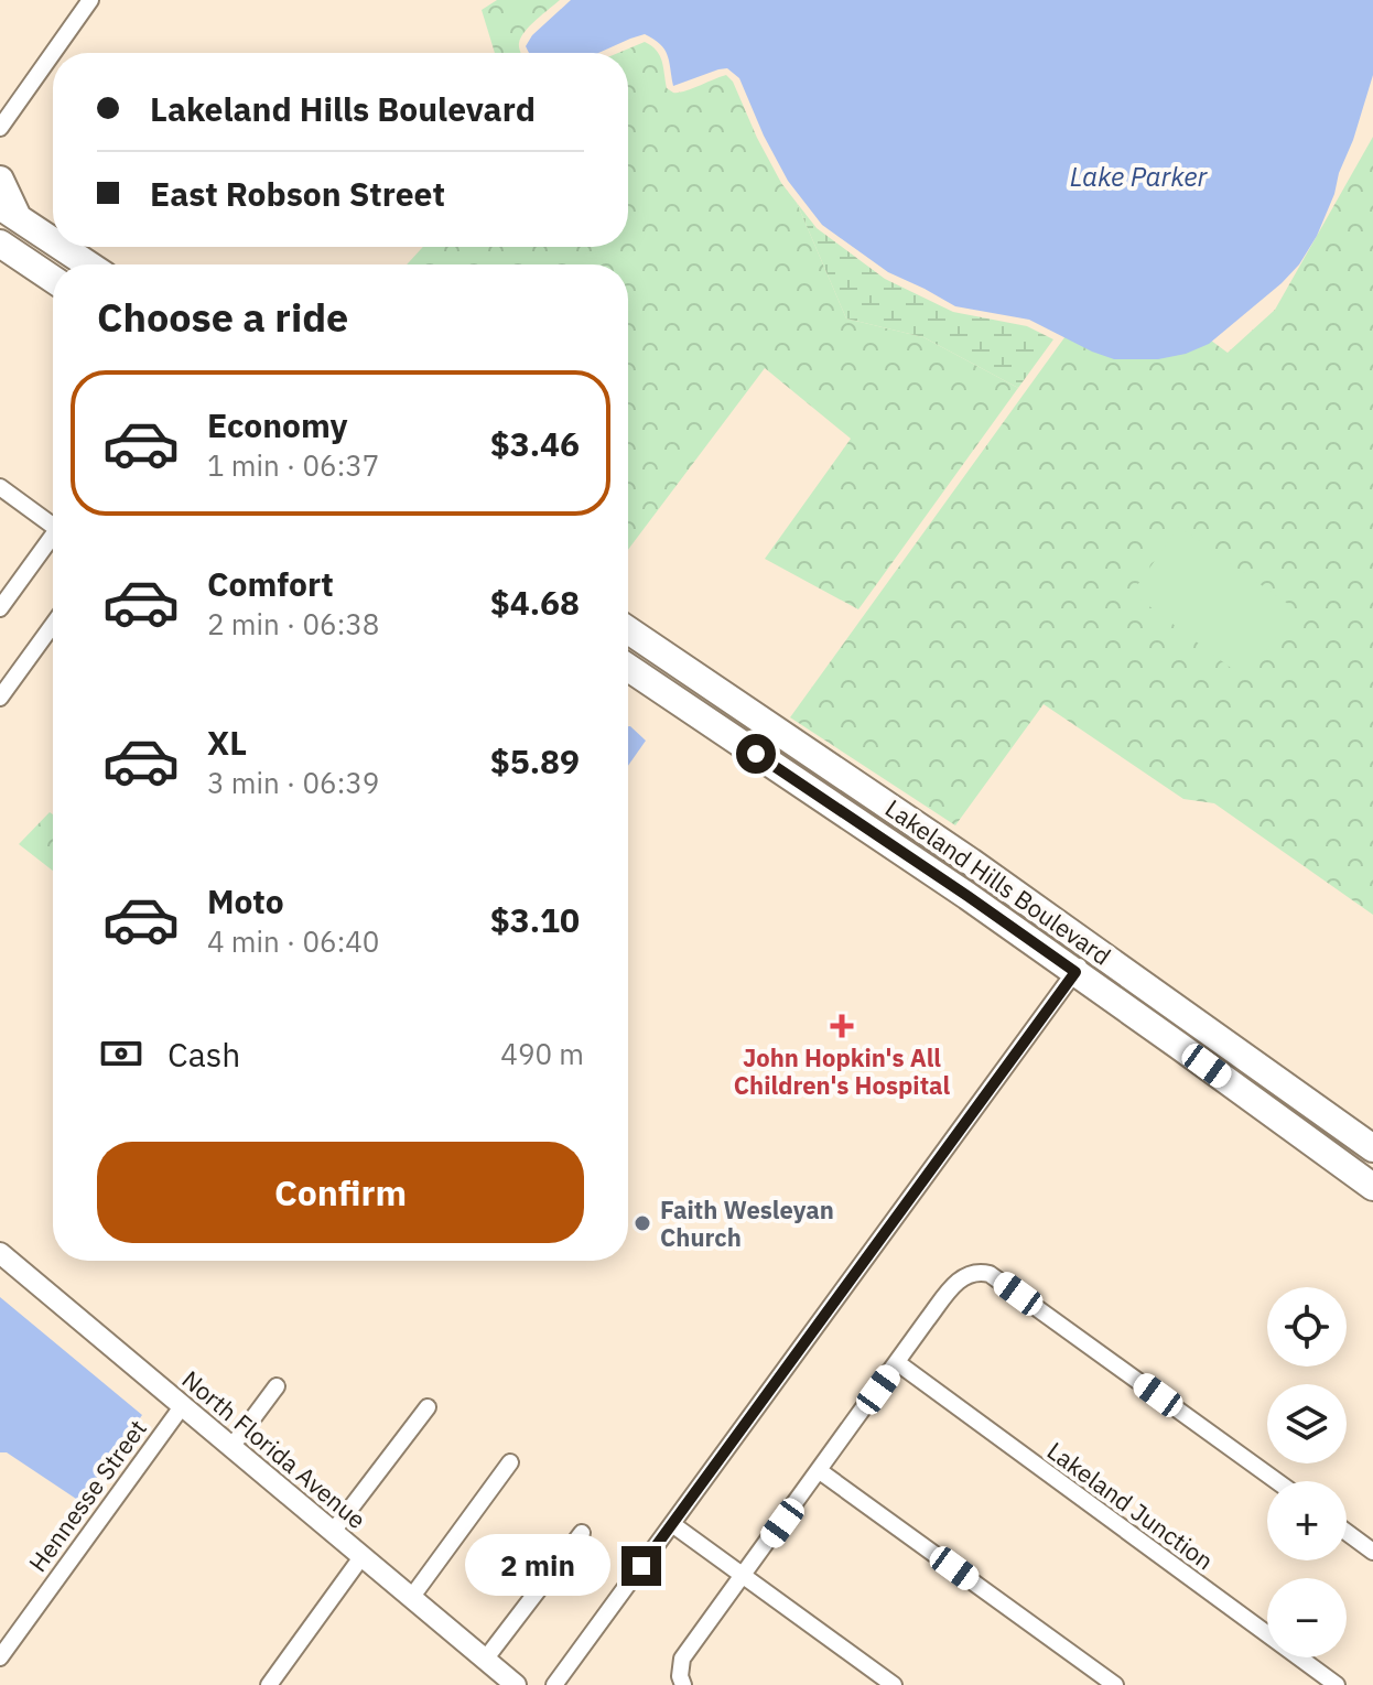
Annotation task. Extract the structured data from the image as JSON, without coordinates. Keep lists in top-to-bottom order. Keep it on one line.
{"streets":{"main road":["Lakeland Hills Boulevard"],"street":["North Florida Avenue","Hennesse Street","Lakeland Junction"]},"crossings":[["North Florida Avenue","Hennesse Street"]],"water":["Lake Parker"],"places":{"health":["John Hopkin's All Children's Hospital"],"other":["Faith Wesleyan Church"]},"page":{"banner":["Lakeland Hills Boulevard","East Robson Street"],"heading":"Choose a ride","list":[{"name":"Economy","note":"1 min · 06:37","value":"$3.46"},{"name":"Comfort","note":"2 min · 06:38","value":"$4.68"},{"name":"XL","note":"3 min · 06:39","value":"$5.89"},{"name":"Moto","note":"4 min · 06:40","value":"$3.10"}],"pay":["Cash","490 m"],"buttons":"Confirm","map_buttons":["+","−"],"bubble":"2 min"}}
